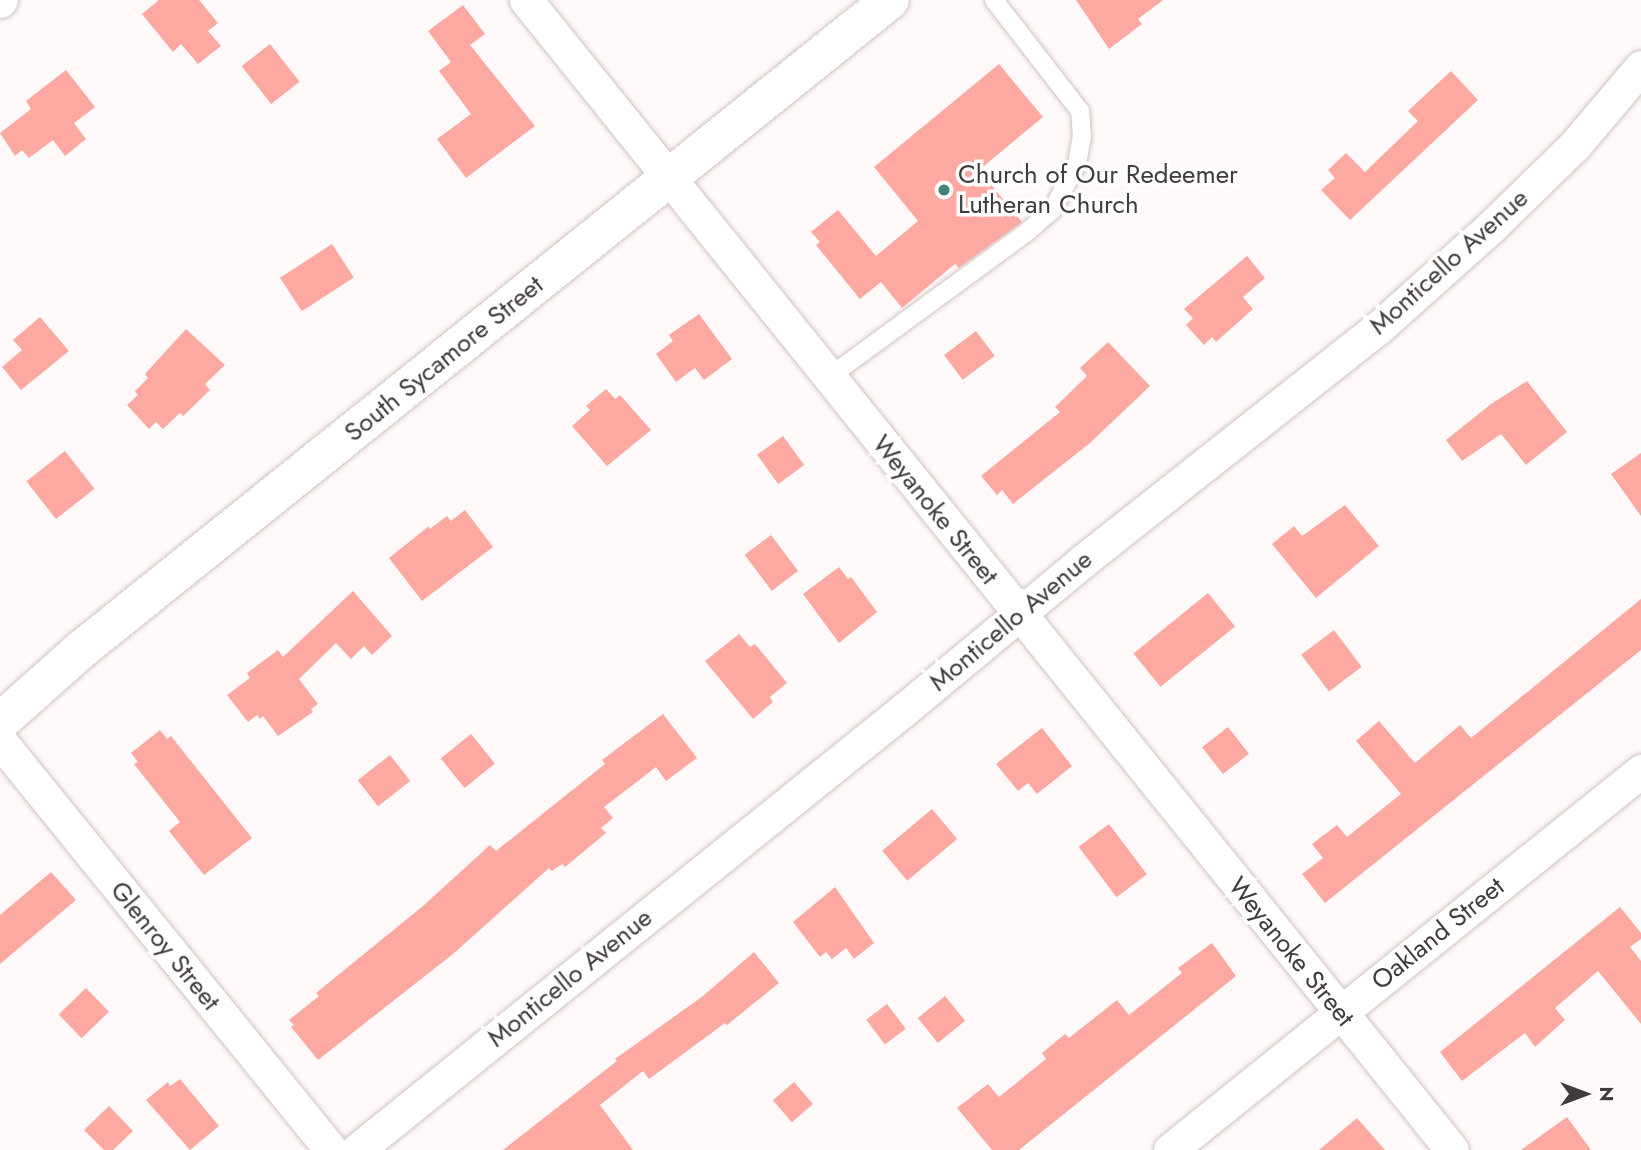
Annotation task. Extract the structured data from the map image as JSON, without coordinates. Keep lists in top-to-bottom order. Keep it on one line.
{"streets":{"main road":["South Sycamore Street"],"street":["Monticello Avenue","Weyanoke Street","Oakland Street","Glenroy Street"]},"crossings":[["Monticello Avenue","Weyanoke Street"],["South Sycamore Street","Weyanoke Street"],["Weyanoke Street","Oakland Street"]],"places":["Church of Our Redeemer Lutheran Church"],"north":"right"}
